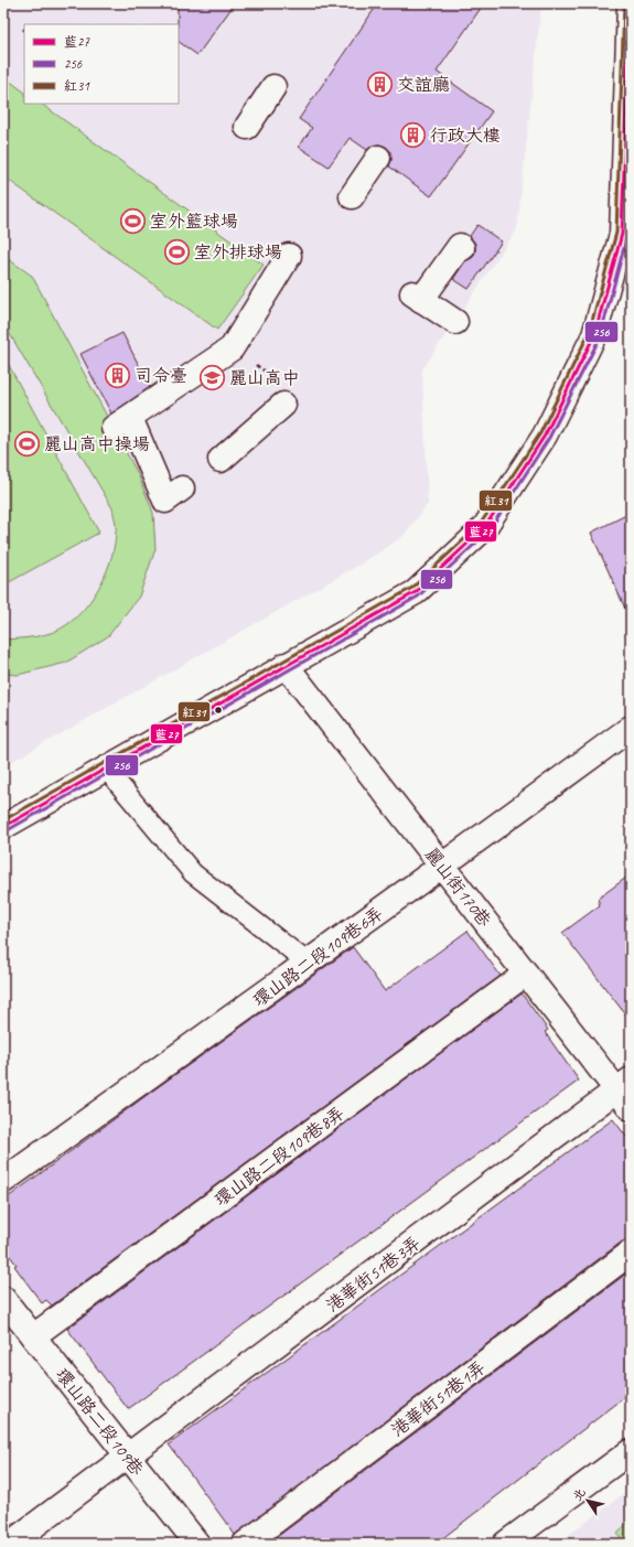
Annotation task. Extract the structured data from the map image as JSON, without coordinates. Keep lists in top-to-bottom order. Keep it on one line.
{"streets":{"street":["麗山街170巷","環山路二段109巷6弄","環山路二段109巷8弄","港華街51巷3弄","港華街51巷1弄","環山路二段109巷"]},"crossings":[["麗山街170巷","環山路二段109巷6弄"],["麗山街170巷","環山路二段109巷8弄"],["麗山街170巷","港華街51巷3弄"],["環山路二段109巷8弄","環山路二段109巷"],["港華街51巷3弄","環山路二段109巷"]],"places":{"building":["交誼廳","行政大樓","司令臺"],"sports":["室外籃球場","室外排球場","麗山高中操場"],"school or university":["麗山高中"]},"lines":["transit line 藍27","transit line 紅31","transit line 256"],"legend":["藍27","256","紅31"],"north":"top left"}
